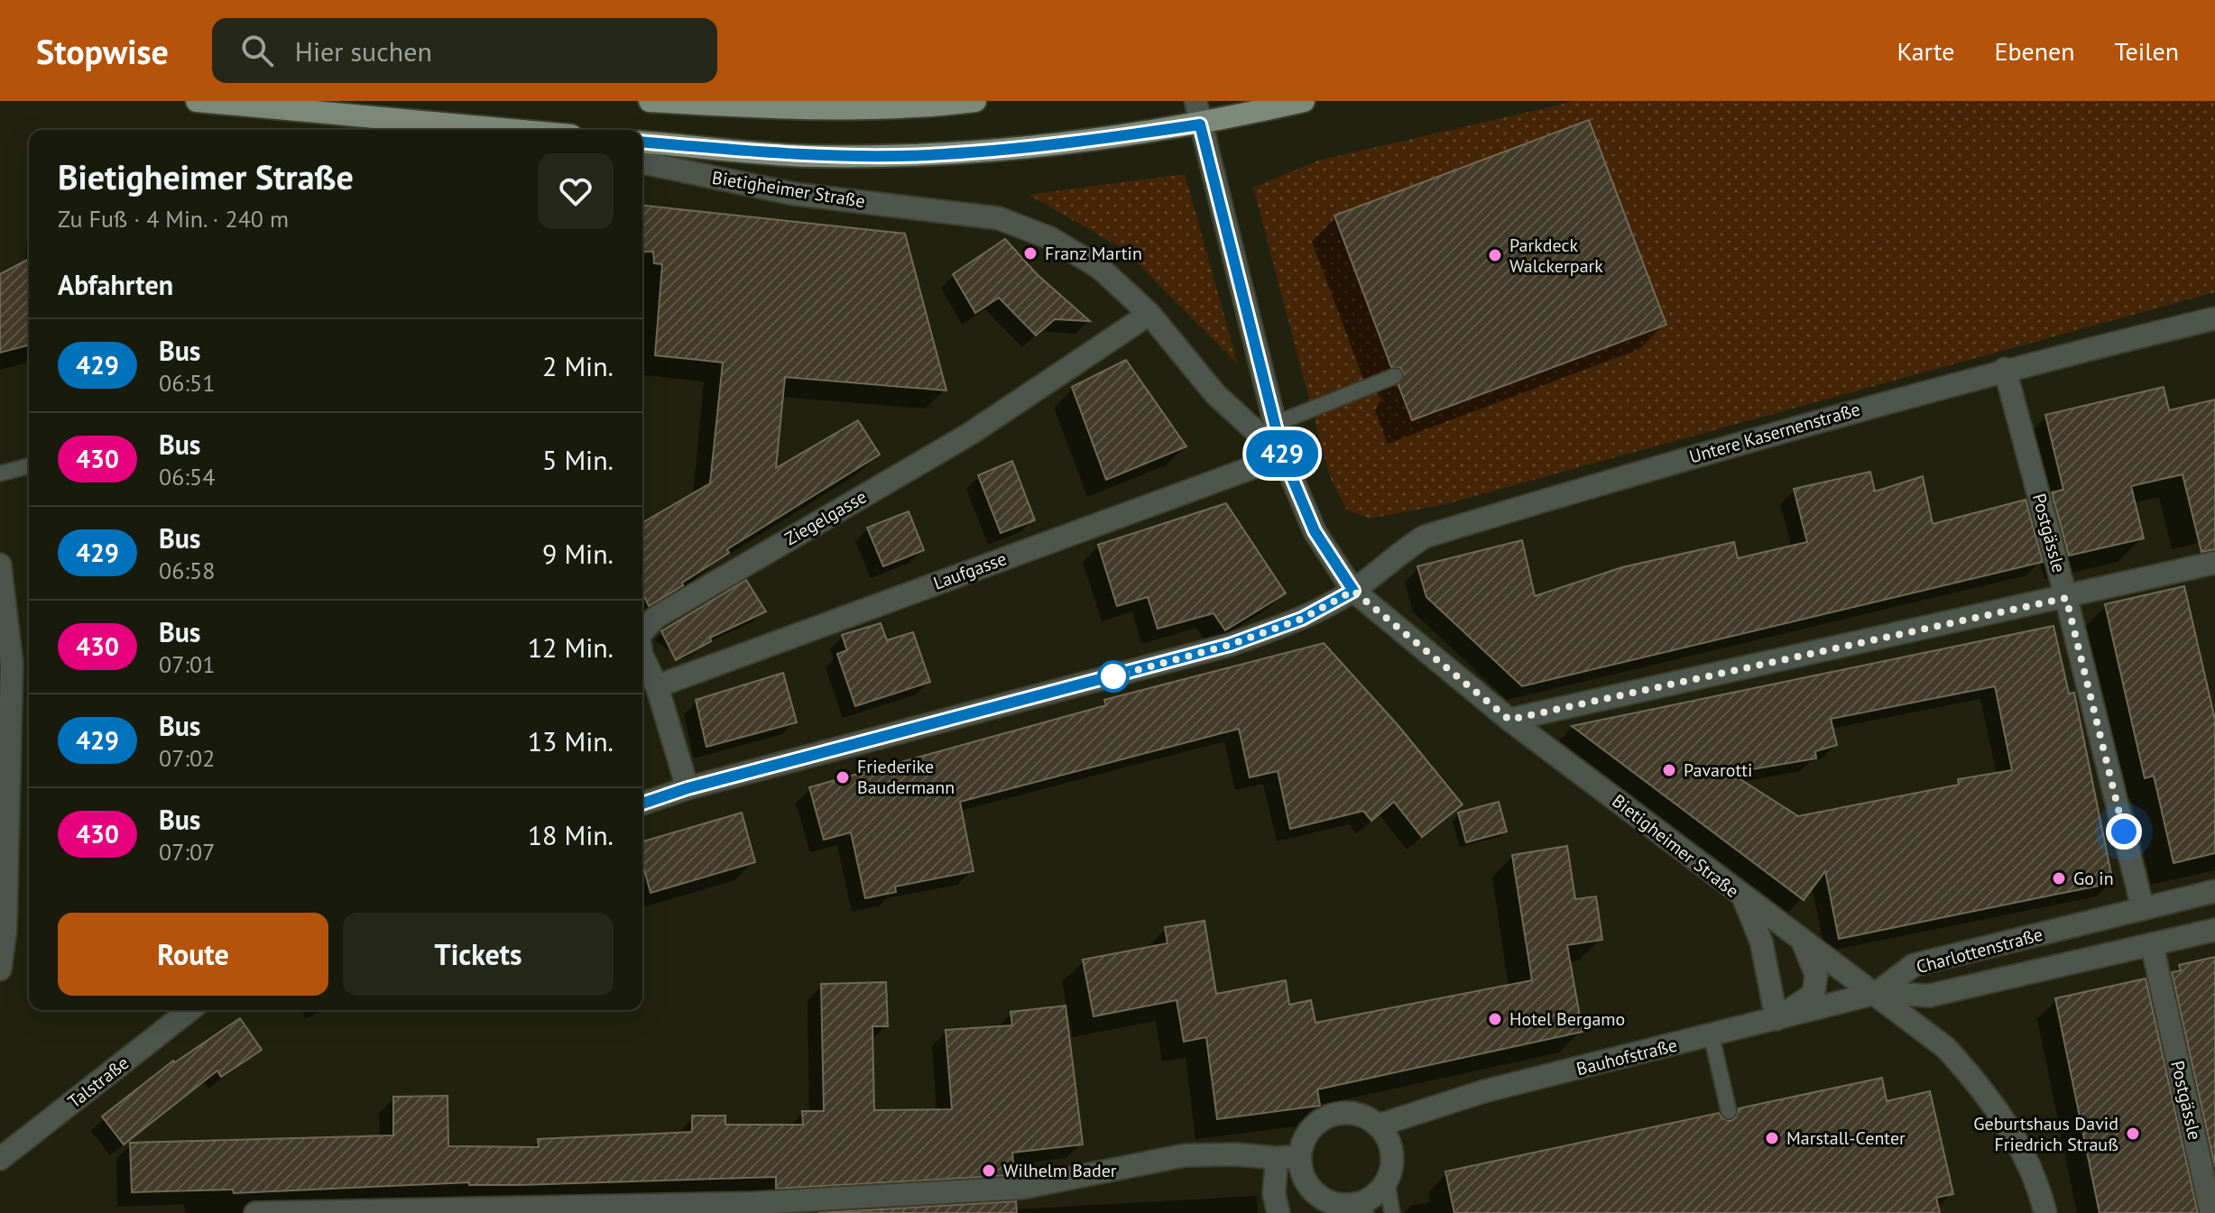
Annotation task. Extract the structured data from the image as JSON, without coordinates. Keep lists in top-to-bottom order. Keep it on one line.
{"streets":{"street":["Bietigheimer Straße","Untere Kasernenstraße","Ziegelgasse","Postgässle","Laufgasse","Charlottenstraße","Bauhofstraße","Talstraße"]},"crossings":[["Bietigheimer Straße","Untere Kasernenstraße"],["Bietigheimer Straße","Ziegelgasse"],["Bietigheimer Straße","Laufgasse"],["Bietigheimer Straße","Charlottenstraße"],["Bietigheimer Straße","Bauhofstraße"],["Untere Kasernenstraße","Postgässle"],["Ziegelgasse","Laufgasse"],["Postgässle","Charlottenstraße"],["Charlottenstraße","Bauhofstraße"]],"places":["Franz Martin","Parkdeck Walckerpark","Pavarotti","Friederike Baudermann","Go in","Hotel Bergamo","Geburtshaus David Friedrich Strauß","Marstall-Center","Wilhelm Bader"],"lines":["bus line 429"],"page":{"header":"Stopwise","search":"Hier suchen","nav":["Karte","Ebenen","Teilen"],"on_map":"429","heading":[["Bietigheimer Straße","Zu Fuß · 4 Min. · 240 m"],"Abfahrten"],"list":[{"mark":"429","name":"Bus","note":"06:51","value":"2 Min."},{"mark":"430","name":"Bus","note":"06:54","value":"5 Min."},{"mark":"429","name":"Bus","note":"06:58","value":"9 Min."},{"mark":"430","name":"Bus","note":"07:01","value":"12 Min."},{"mark":"429","name":"Bus","note":"07:02","value":"13 Min."},{"mark":"430","name":"Bus","note":"07:07","value":"18 Min."}],"buttons":["Route","Tickets"]}}
